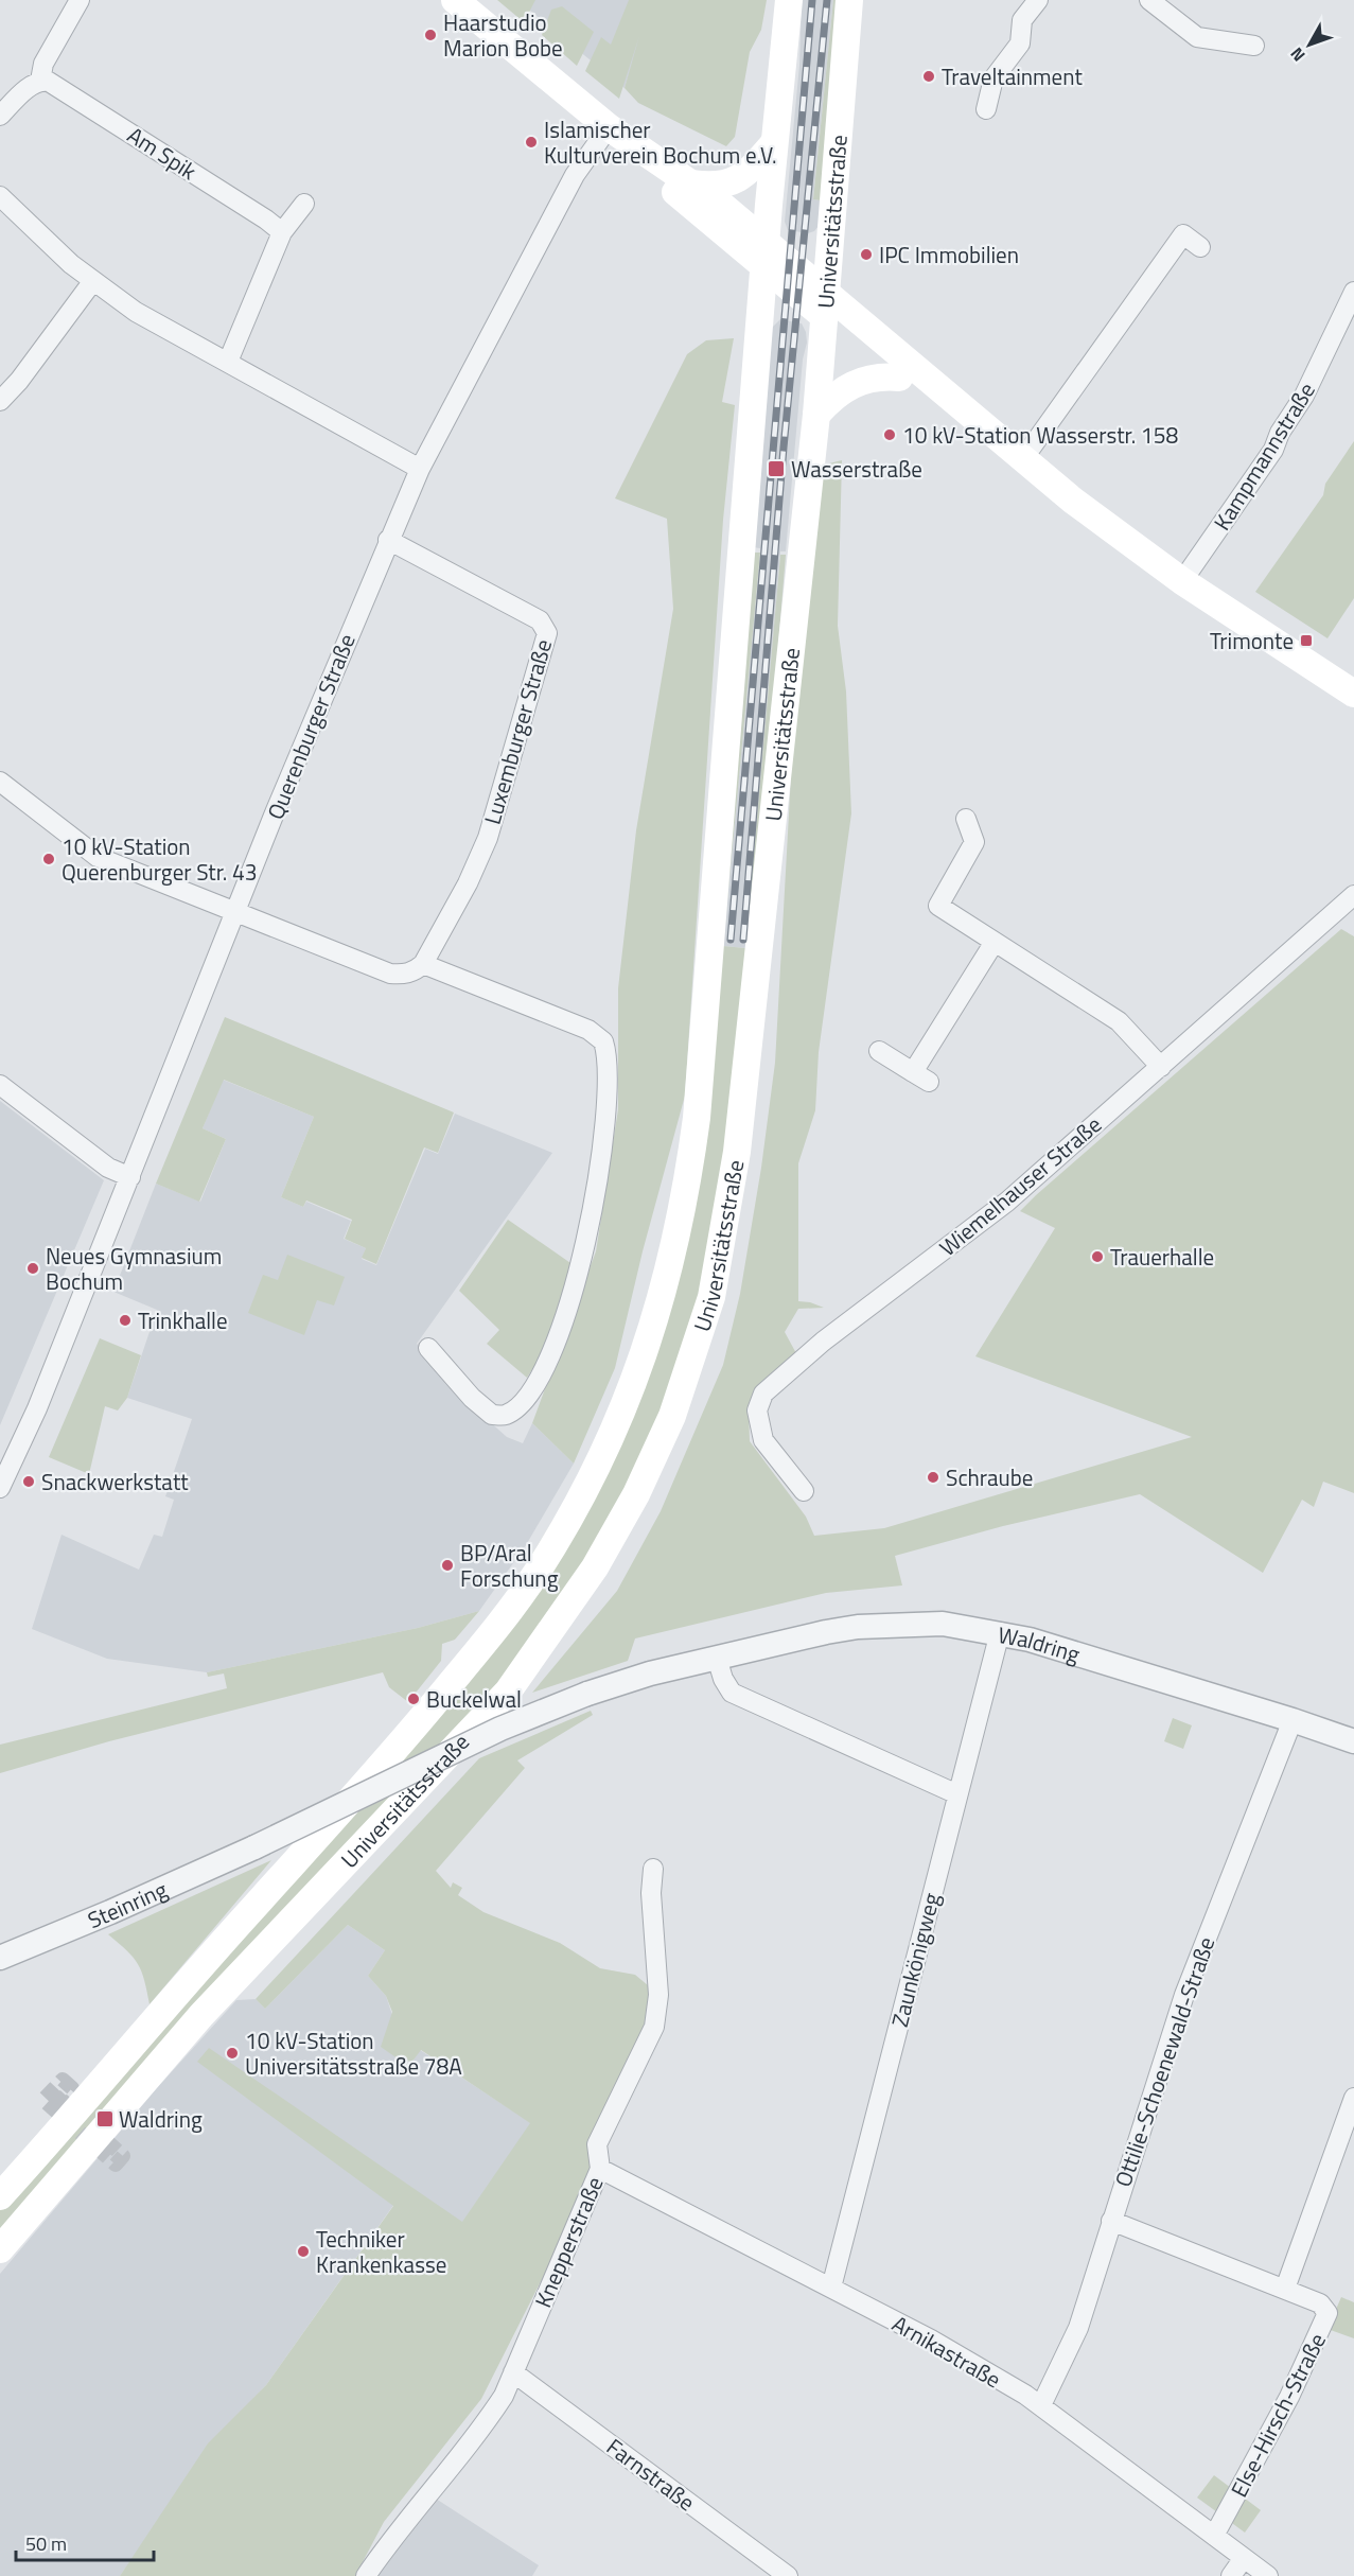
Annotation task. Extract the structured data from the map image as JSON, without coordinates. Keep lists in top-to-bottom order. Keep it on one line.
{"streets":{"main road":["Universitätsstraße"],"street":["Am Spik","Kampmannstraße","Querenburger Straße","Luxemburger Straße","Wiemelhauser Straße","Waldring","Steinring","Zaunkönigweg","Ottilie-Schoenewald-Straße","Knepperstraße","Arnikastraße","Else-Hirsch-Straße","Farnstraße"]},"crossings":[["Querenburger Straße","Luxemburger Straße"],["Waldring","Steinring"],["Waldring","Zaunkönigweg"],["Waldring","Ottilie-Schoenewald-Straße"],["Zaunkönigweg","Arnikastraße"],["Ottilie-Schoenewald-Straße","Arnikastraße"],["Ottilie-Schoenewald-Straße","Else-Hirsch-Straße"],["Knepperstraße","Arnikastraße"],["Knepperstraße","Farnstraße"],["Arnikastraße","Else-Hirsch-Straße"]],"places":{"other":["Haarstudio Marion Bobe","Traveltainment","Islamischer Kulturverein Bochum e.V.","IPC Immobilien","10 kV-Station Wasserstr. 158","10 kV-Station Querenburger Str. 43","Trauerhalle","Neues Gymnasium Bochum","Trinkhalle","Schraube","Snackwerkstatt","BP/Aral Forschung","Buckelwal","10 kV-Station Universitätsstraße 78A","Techniker Krankenkasse"],"transit":["Wasserstraße","Trimonte","Waldring"]},"scale_bar":"50 m","north":"bottom left"}
